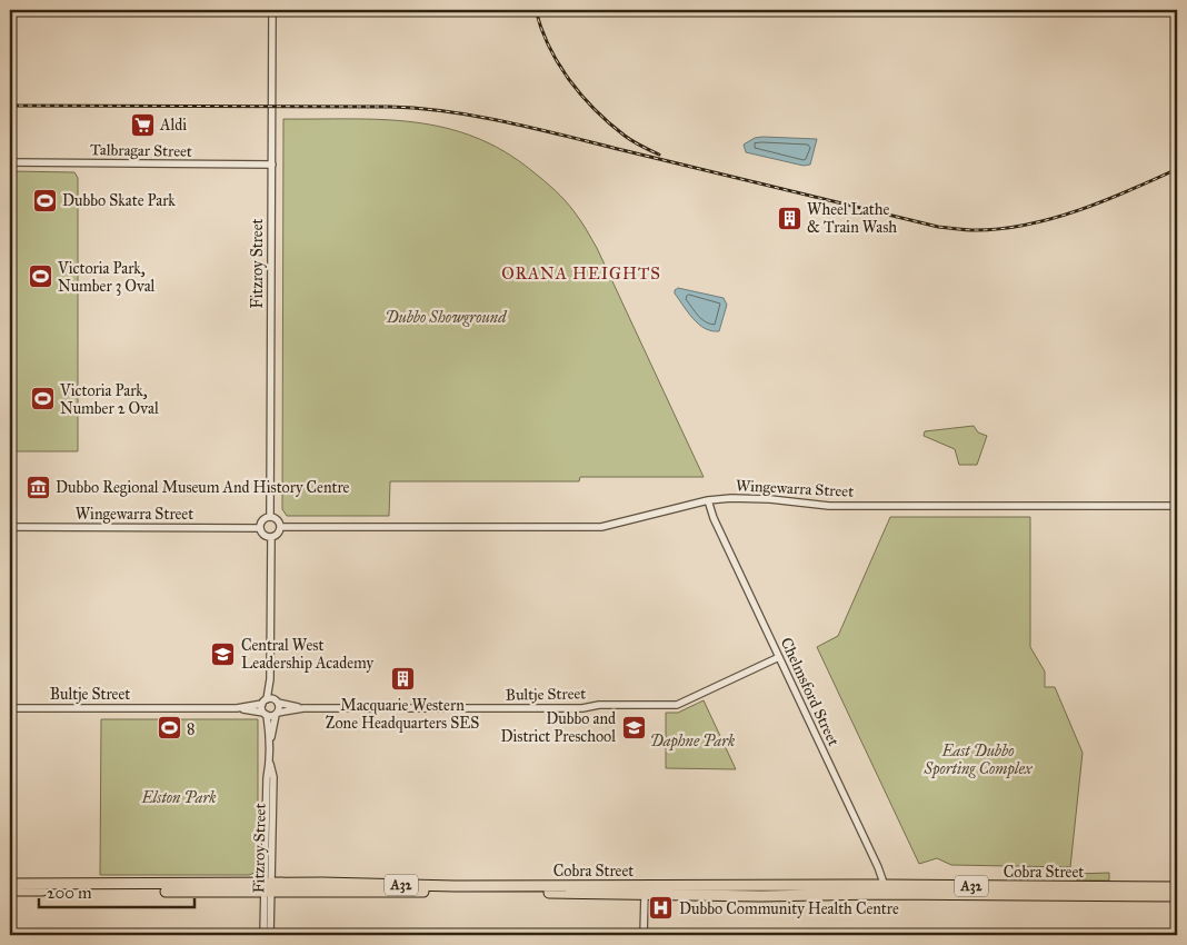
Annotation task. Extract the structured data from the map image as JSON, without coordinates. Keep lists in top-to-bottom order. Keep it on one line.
{"streets":{"highway":["Cobra Street","A32"],"street":["Talbragar Street","Fitzroy Street","Wingewarra Street","Chelmsford Street","Bultje Street"]},"crossings":[["Talbragar Street","Fitzroy Street"],["Fitzroy Street","Wingewarra Street"],["Fitzroy Street","Bultje Street"],["Fitzroy Street","Cobra Street"],["Wingewarra Street","Chelmsford Street"],["Chelmsford Street","Bultje Street"],["Chelmsford Street","Cobra Street"]],"districts":["ORANA HEIGHTS"],"parks":["Dubbo Showground","Daphne Park","East Dubbo Sporting Complex","Elston Park"],"places":{"supermarket":["Aldi"],"sports":["Dubbo Skate Park","Victoria Park, Number 3 Oval","Victoria Park, Number 2 Oval","8"],"building":["Wheel Lathe & Train Wash","Macquarie Western Zone Headquarters SES"],"museum":["Dubbo Regional Museum And History Centre"],"school or university":["Central West Leadership Academy","Dubbo and District Preschool"],"hospital":["Dubbo Community Health Centre"]},"scale_bar":"200 m"}
